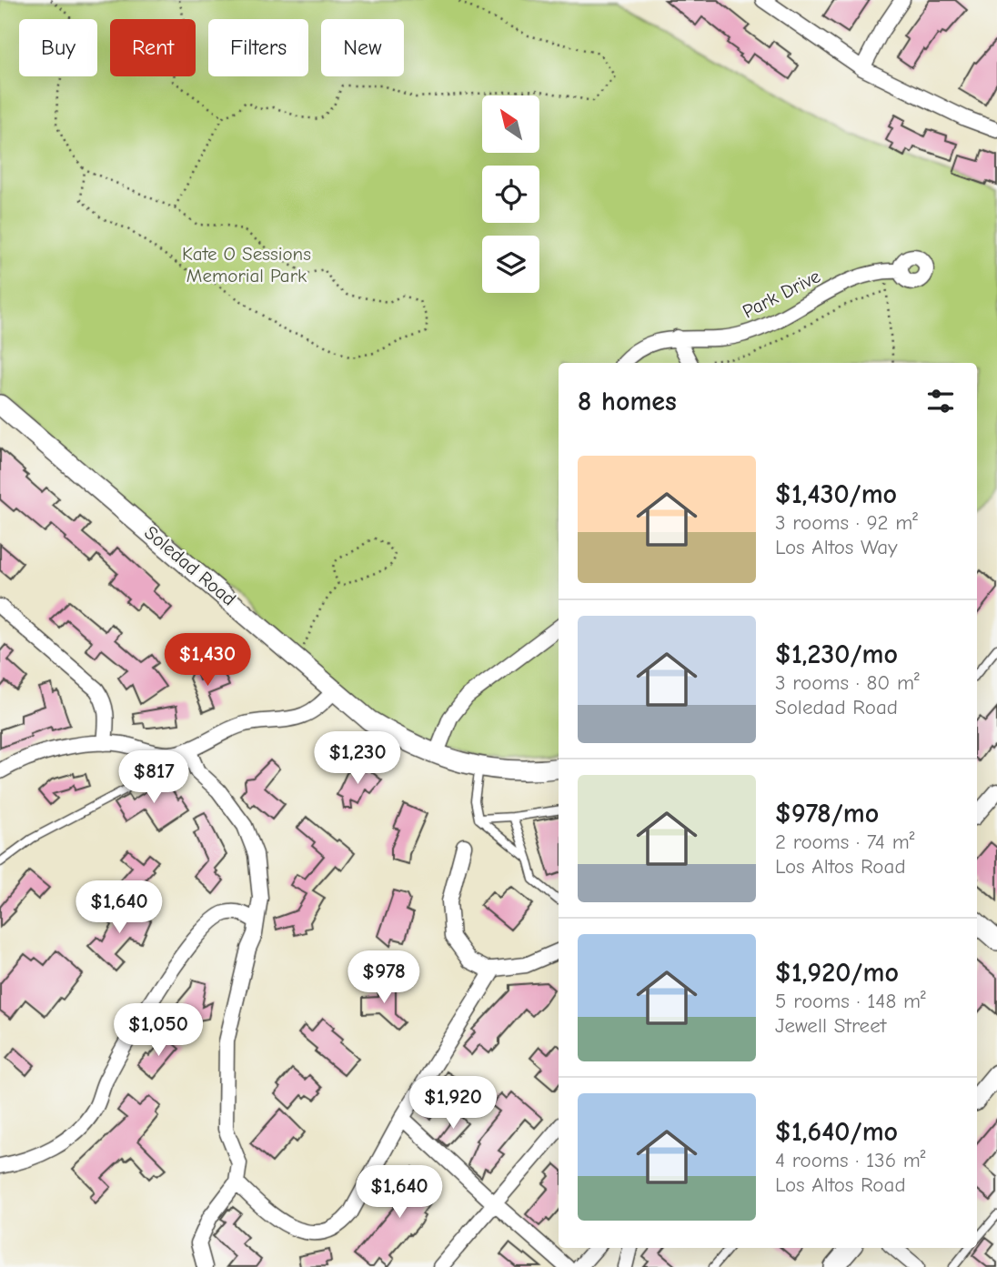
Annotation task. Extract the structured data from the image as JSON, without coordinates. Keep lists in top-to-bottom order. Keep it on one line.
{"streets":{"street":["Park Drive","Soledad Road"]},"parks":["Kate O Sessions Memorial Park"],"north":"top left","page":{"chip":["Buy","Rent","Filters","New"],"heading":"8 homes","list":[{"name":"$1,430/mo","note":"3 rooms · 92 m² · Los Altos Way"},{"name":"$1,230/mo","note":"3 rooms · 80 m² · Soledad Road"},{"name":"$978/mo","note":"2 rooms · 74 m² · Los Altos Road"},{"name":"$1,920/mo","note":"5 rooms · 148 m² · Jewell Street"},{"name":"$1,640/mo","note":"4 rooms · 136 m² · Los Altos Road"}],"price":["$1,430","$1,230","$817","$1,640","$978","$1,050","$1,920","$1,640"]}}
